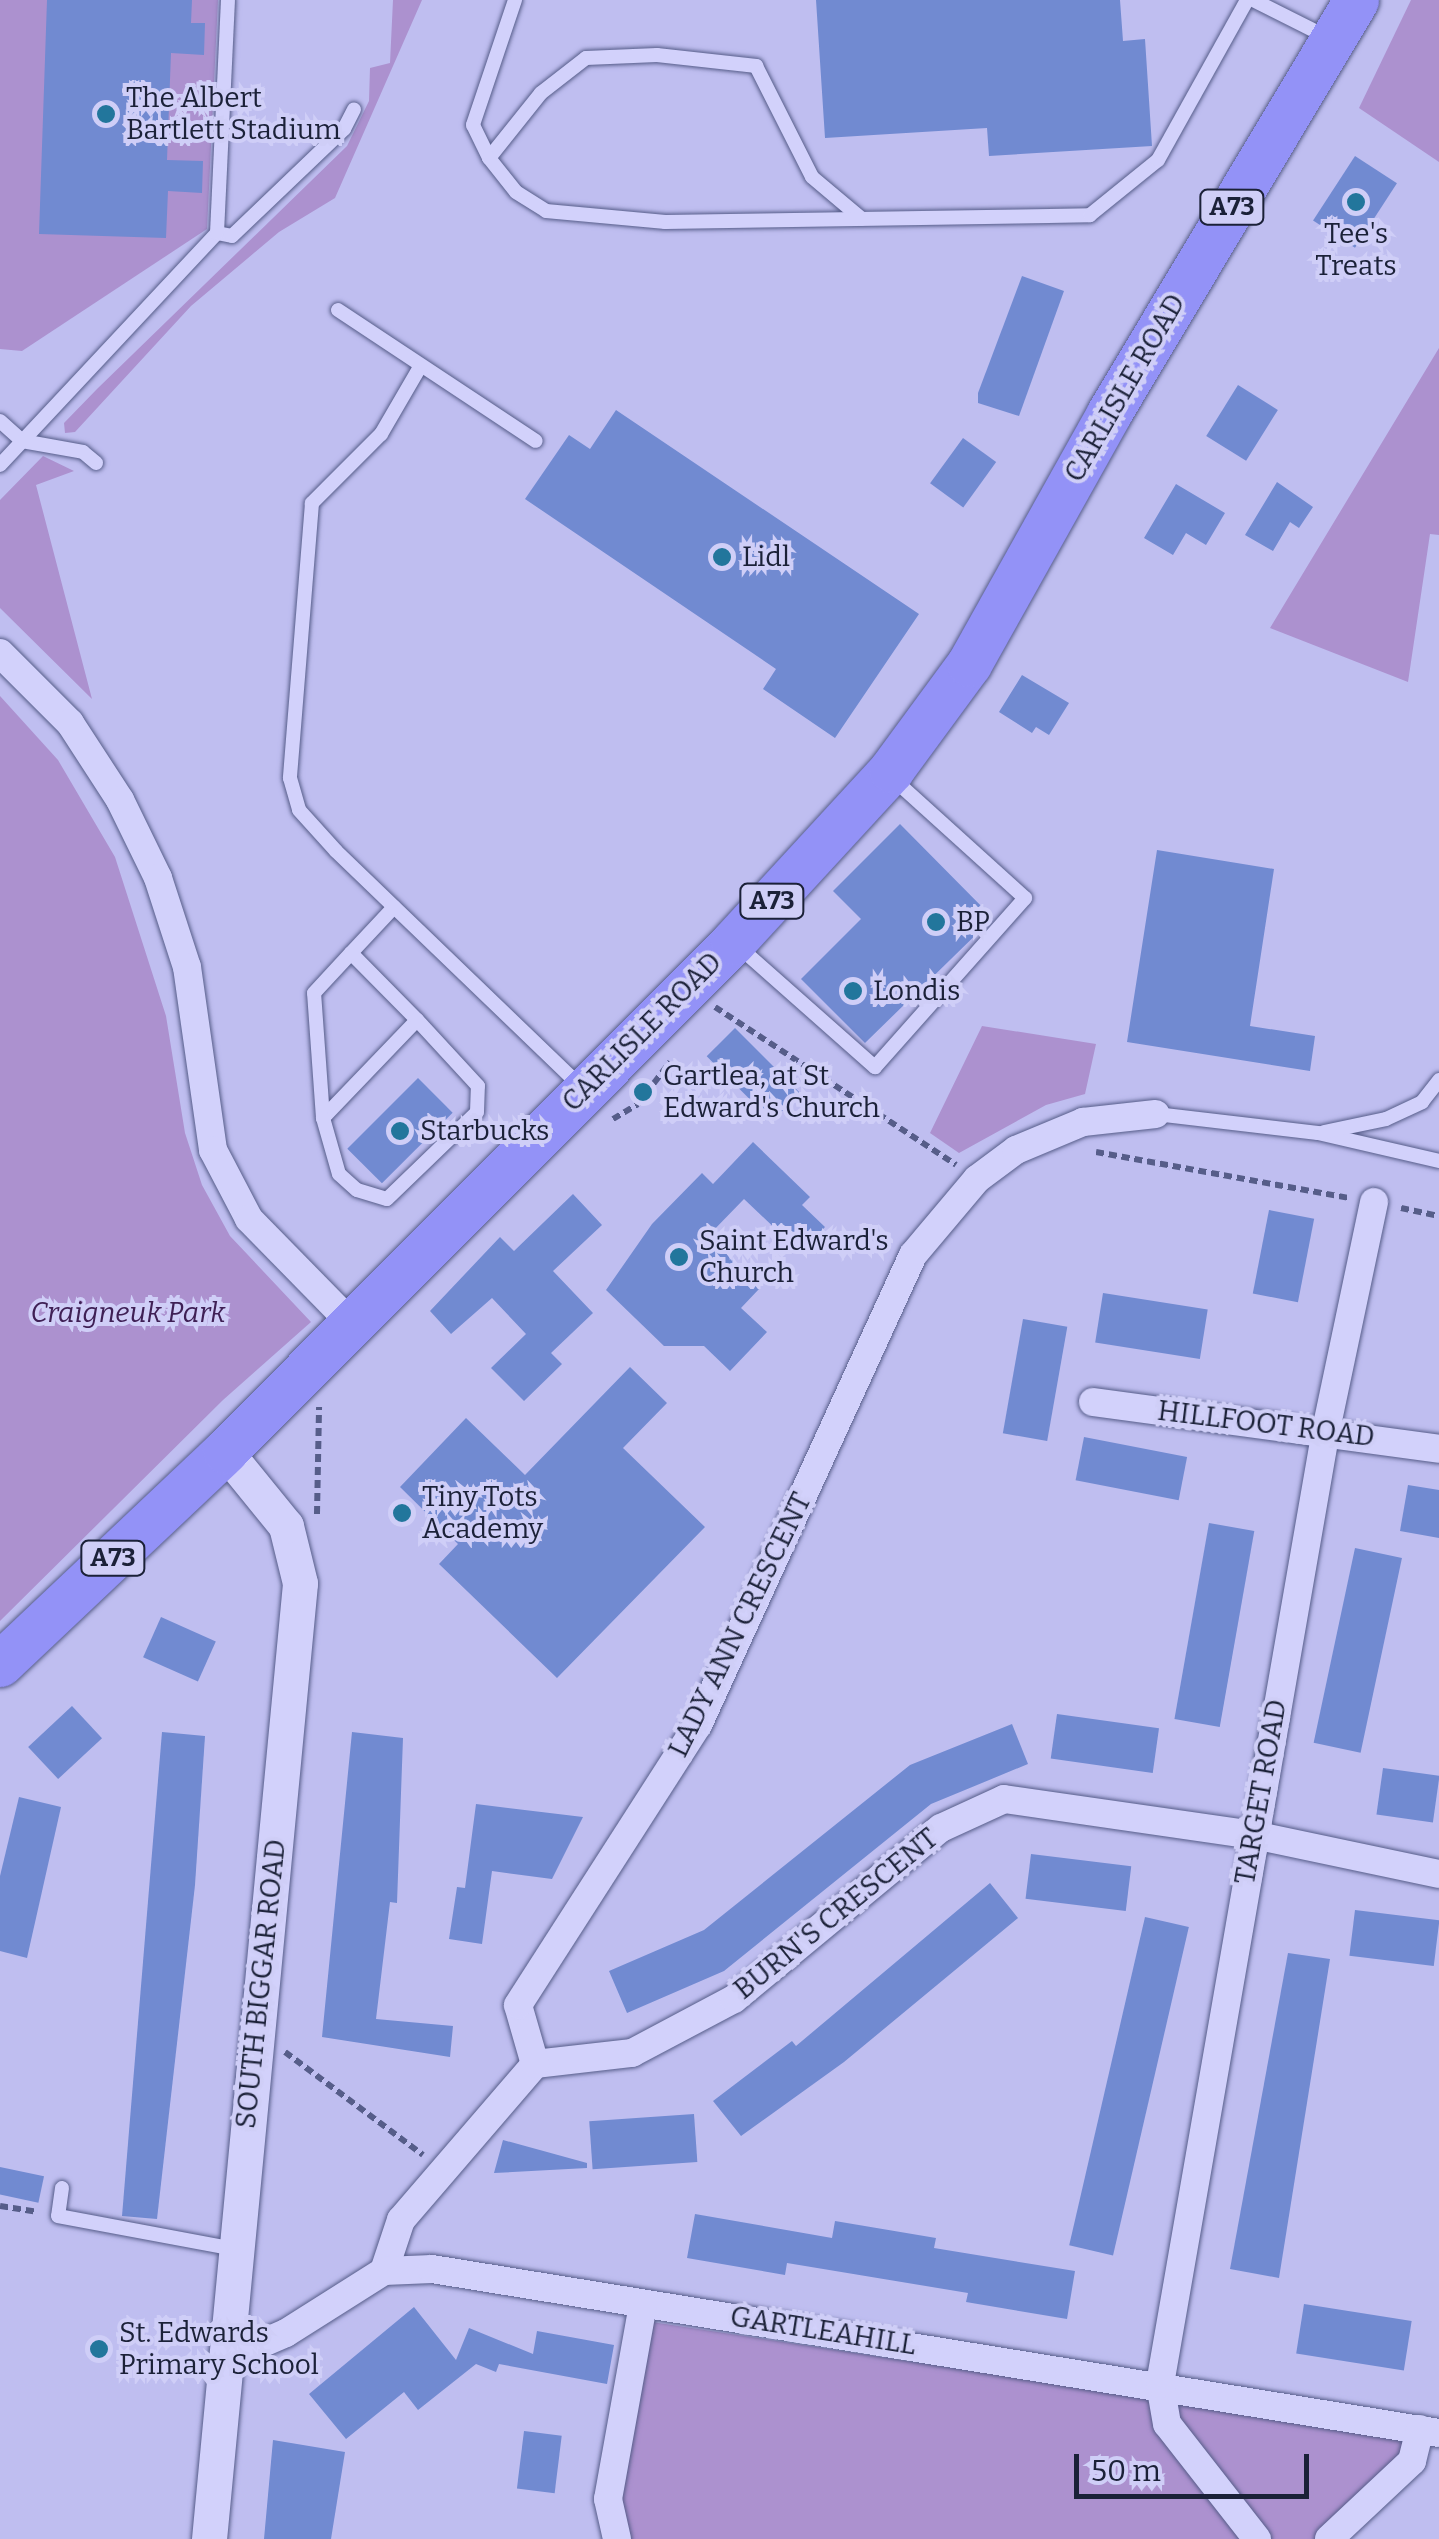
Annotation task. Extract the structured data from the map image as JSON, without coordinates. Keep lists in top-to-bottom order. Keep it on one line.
{"streets":{"main road":["A73","CARLISLE ROAD"],"street":["HILLFOOT ROAD","LADY ANN CRESCENT","TARGET ROAD","BURN'S CRESCENT","SOUTH BIGGAR ROAD","GARTLEAHILL"]},"crossings":[["CARLISLE ROAD","SOUTH BIGGAR ROAD"],["HILLFOOT ROAD","TARGET ROAD"],["LADY ANN CRESCENT","BURN'S CRESCENT"],["TARGET ROAD","BURN'S CRESCENT"],["TARGET ROAD","GARTLEAHILL"],["SOUTH BIGGAR ROAD","GARTLEAHILL"]],"parks":["Craigneuk Park"],"places":["The Albert Bartlett Stadium","Tee's Treats","Lidl","BP","Londis","Gartlea, at St Edward's Church","Starbucks","Saint Edward's Church","Tiny Tots Academy","St. Edwards Primary School"],"scale_bar":"50 m"}
